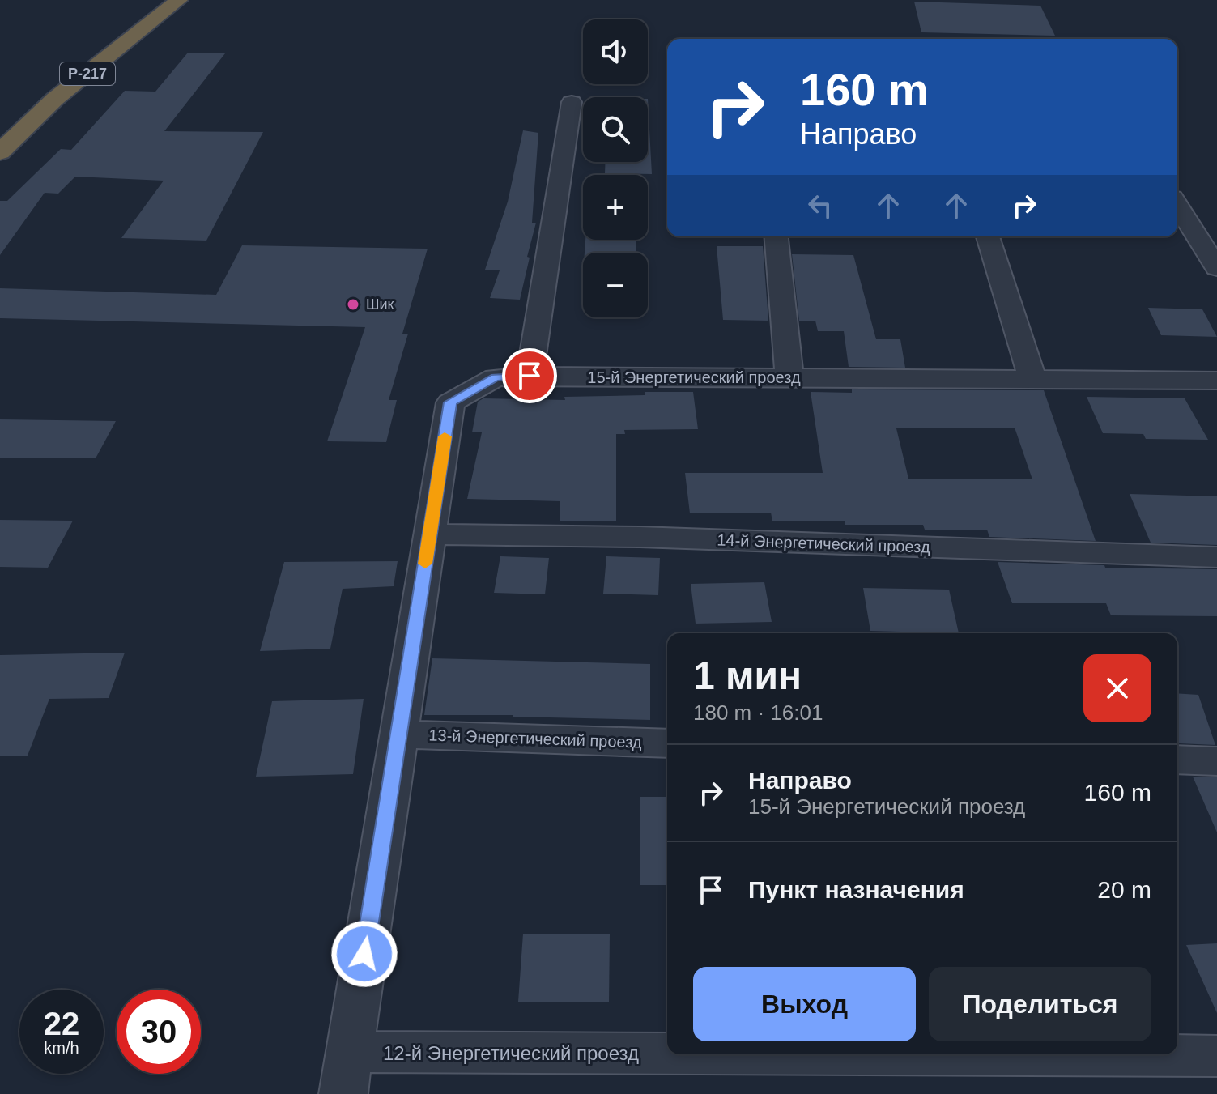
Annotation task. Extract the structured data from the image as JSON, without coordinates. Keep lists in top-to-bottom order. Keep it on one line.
{"streets":{"highway":["Р-217"],"street":["15-й Энергетический проезд","14-й Энергетический проезд","13-й Энергетический проезд","12-й Энергетический проезд"]},"crossings":[["15-й Энергетический проезд","14-й Энергетический проезд"],["15-й Энергетический проезд","13-й Энергетический проезд"],["15-й Энергетический проезд","12-й Энергетический проезд"]],"places":["Шик"],"page":{"map_buttons":["+","−"],"turn":["160 m","Направо"],"heading":["1 мин","180 m · 16:01"],"list":[{"name":"Направо","note":"15-й Энергетический проезд","value":"160 m"},{"name":"Пункт назначения","value":"20 m"}],"buttons":["Выход","Поделиться"],"speed":"22 km/h","limit":"30"}}
